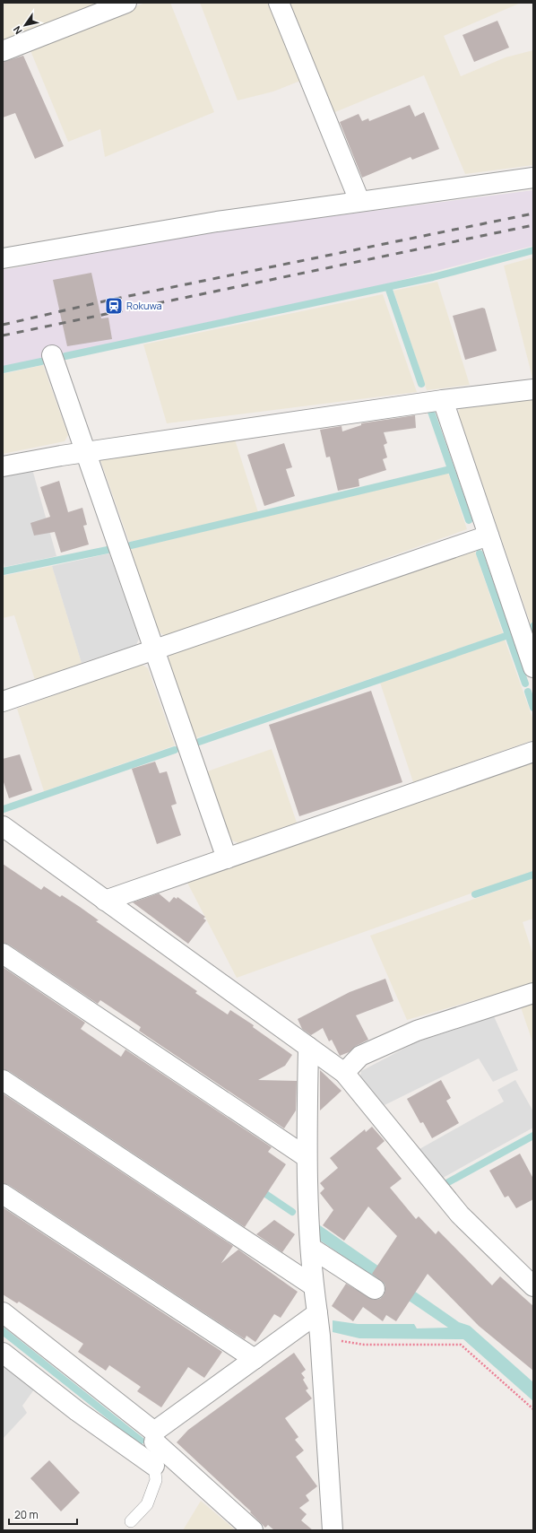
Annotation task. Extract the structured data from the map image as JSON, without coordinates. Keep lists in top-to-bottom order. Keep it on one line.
{"places":{"station":["Rokuwa"]},"scale_bar":"20 m","north":"bottom left"}
